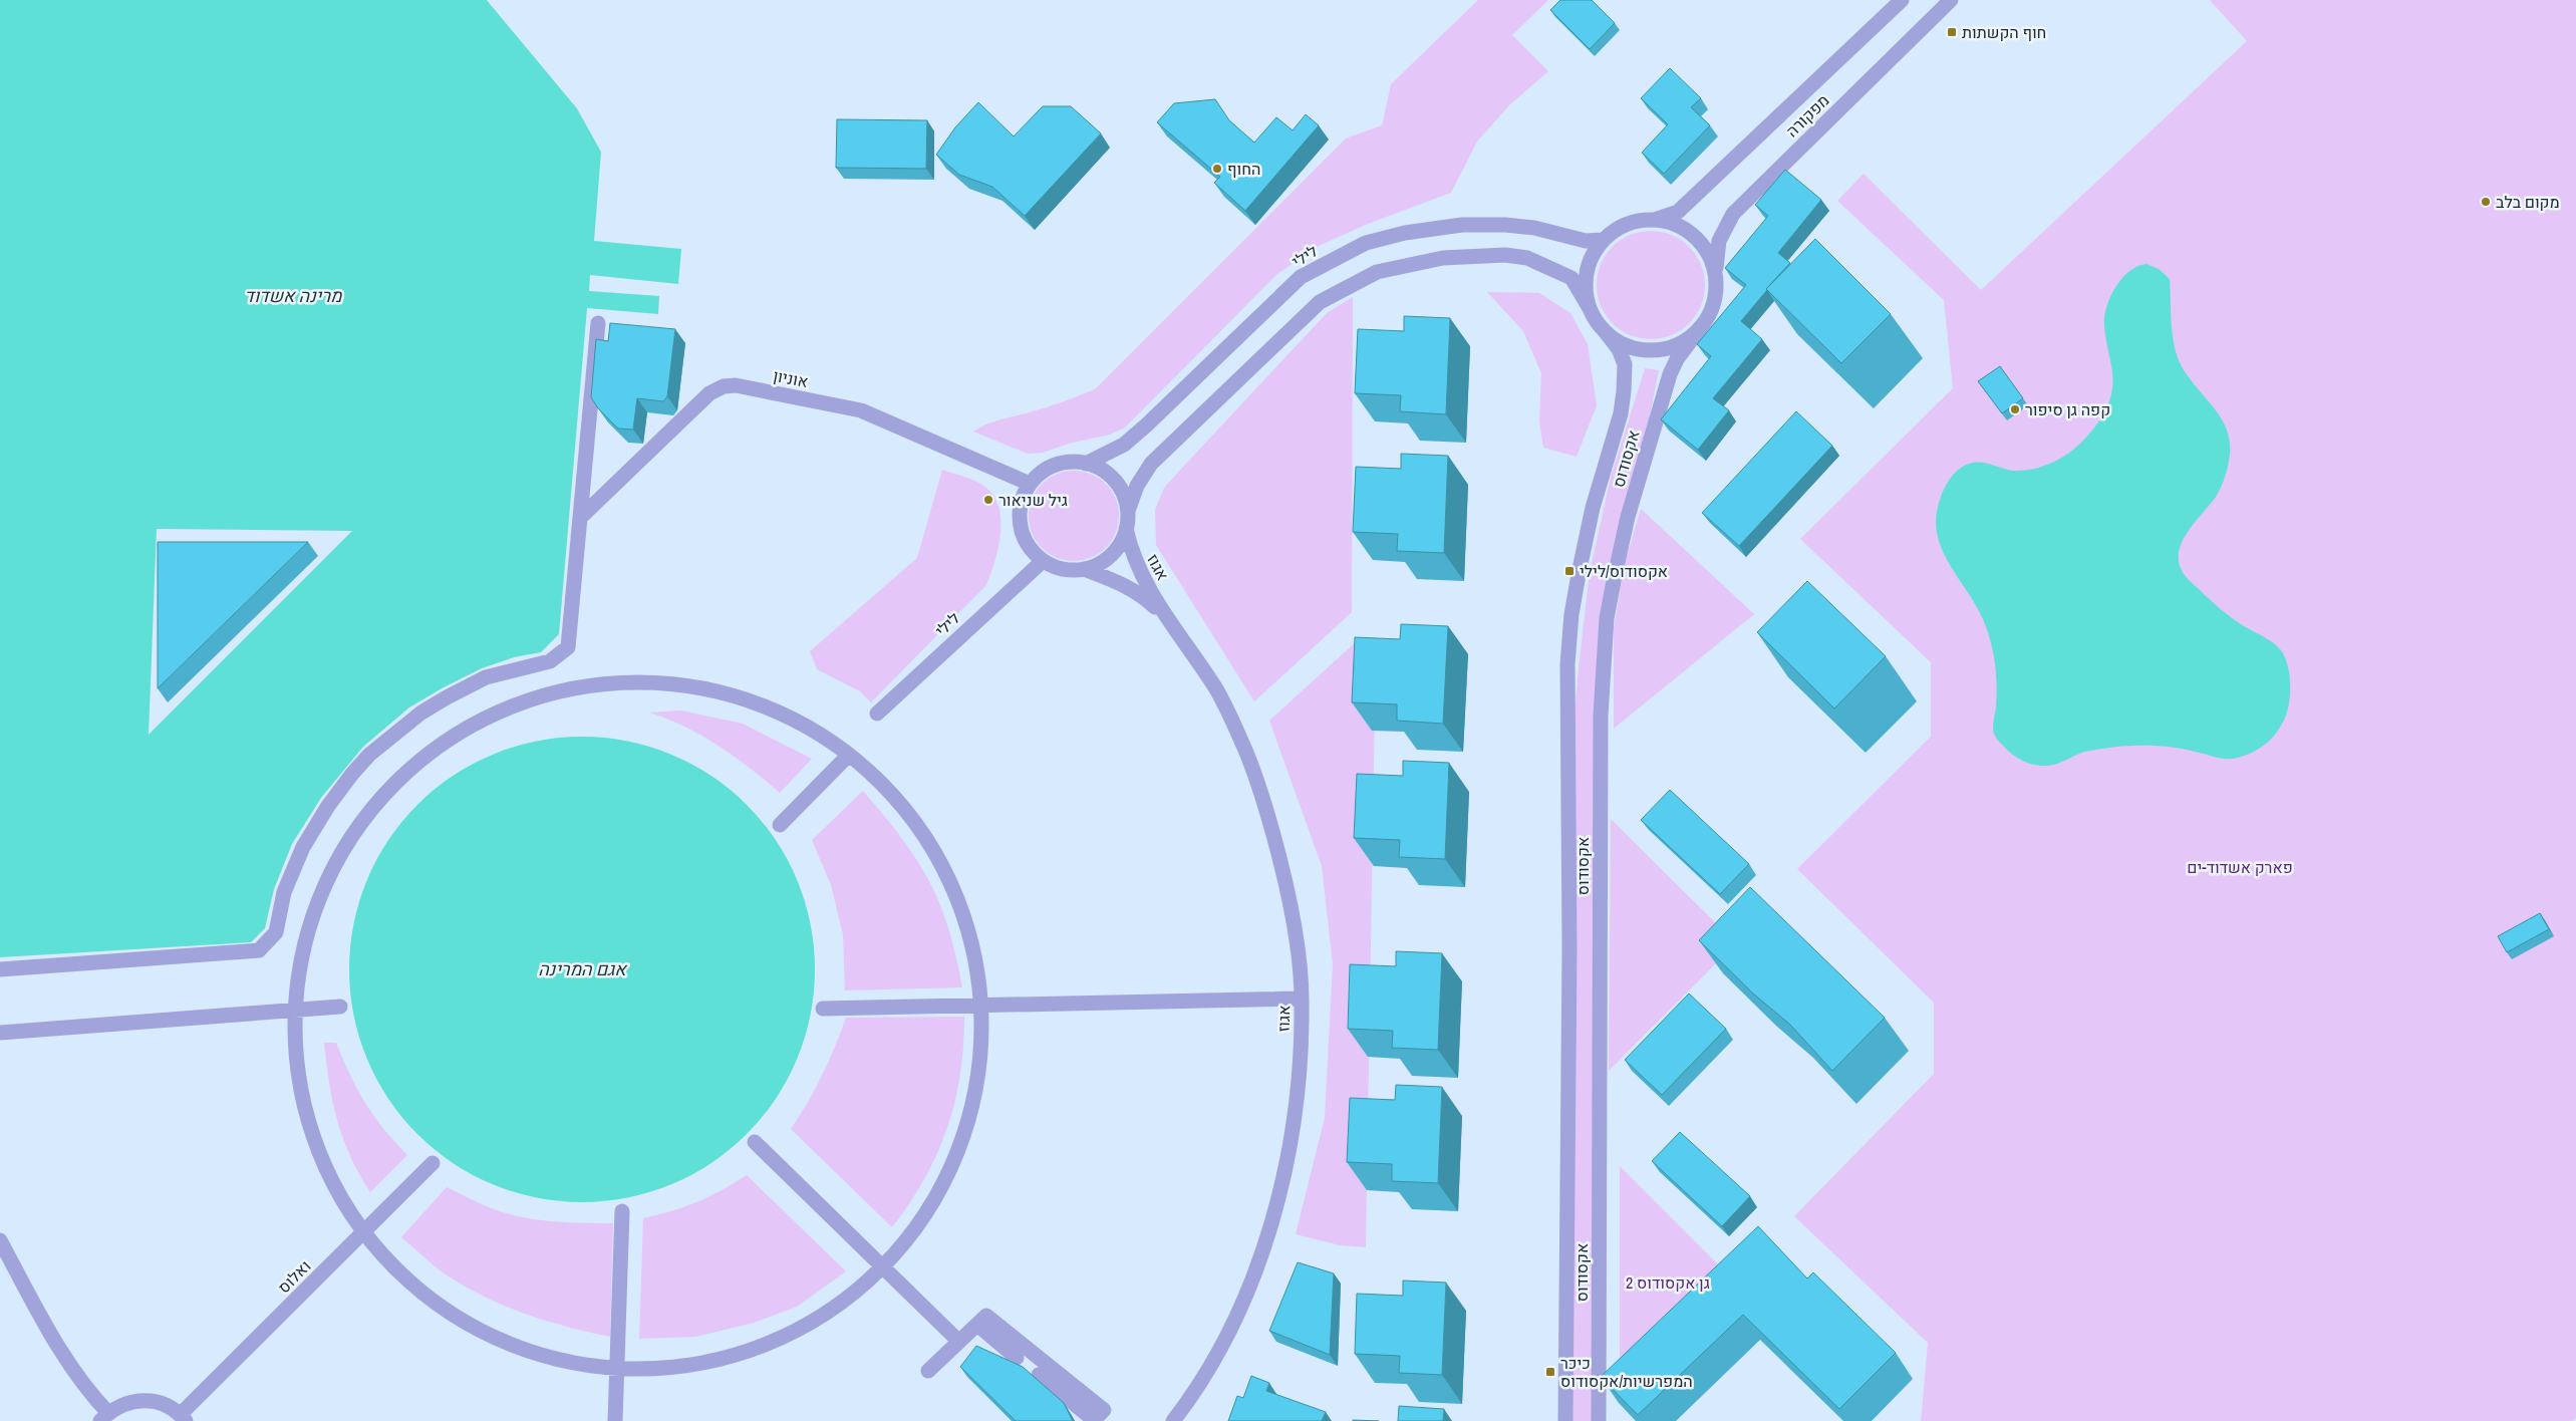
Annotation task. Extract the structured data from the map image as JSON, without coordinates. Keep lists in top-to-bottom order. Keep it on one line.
{"streets":{"street":["מפקורה","לילי","אוניון","אקסודוס","אגוז","ואלוס"]},"crossings":[["מפקורה","לילי"],["מפקורה","אקסודוס"],["לילי","אוניון"],["לילי","אקסודוס"],["לילי","אגוז"],["אוניון","אגוז"]],"water":["מרינה אשדוד","אגם המרינה"],"parks":["פארק אשדוד-ים","גן אקסודוס 2"],"places":{"transit":["חוף הקשתות","אקסודוס/לילי","כיכר המפרשיות/אקסודוס"],"other":["החוף","מקום בלב","קפה גן סיפור","גיל שניאור"]}}
